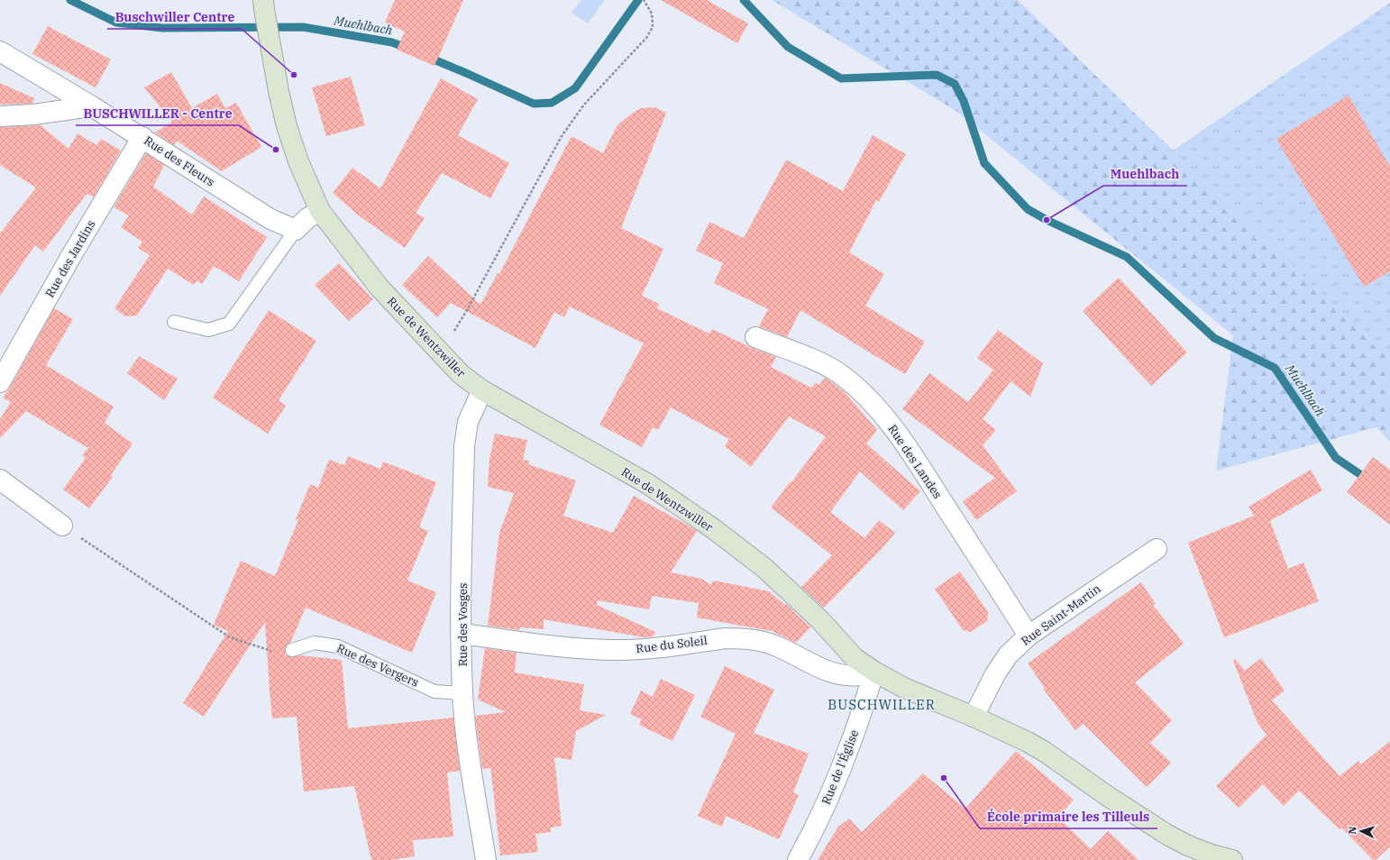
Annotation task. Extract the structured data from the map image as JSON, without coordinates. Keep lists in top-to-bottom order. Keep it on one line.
{"streets":{"street":["Rue des Fleurs","Rue des Jardins","Rue de Wentzwiller","Rue des Landes","Rue Saint-Martin","Rue des Vosges","Rue du Soleil","Rue de l'Église"],"lane":["Rue des Vergers"]},"crossings":[["Rue des Fleurs","Rue des Jardins"],["Rue de Wentzwiller","Rue Saint-Martin"],["Rue de Wentzwiller","Rue des Vosges"],["Rue de Wentzwiller","Rue du Soleil"],["Rue de Wentzwiller","Rue de l'Église"],["Rue des Landes","Rue Saint-Martin"],["Rue des Vosges","Rue du Soleil"],["Rue des Vosges","Rue des Vergers"],["Rue du Soleil","Rue de l'Église"]],"districts":["BUSCHWILLER"],"water":["Muehlbach"],"places":["Buschwiller Centre","BUSCHWILLER - Centre","Muehlbach","École primaire les Tilleuls"],"north":"left"}
